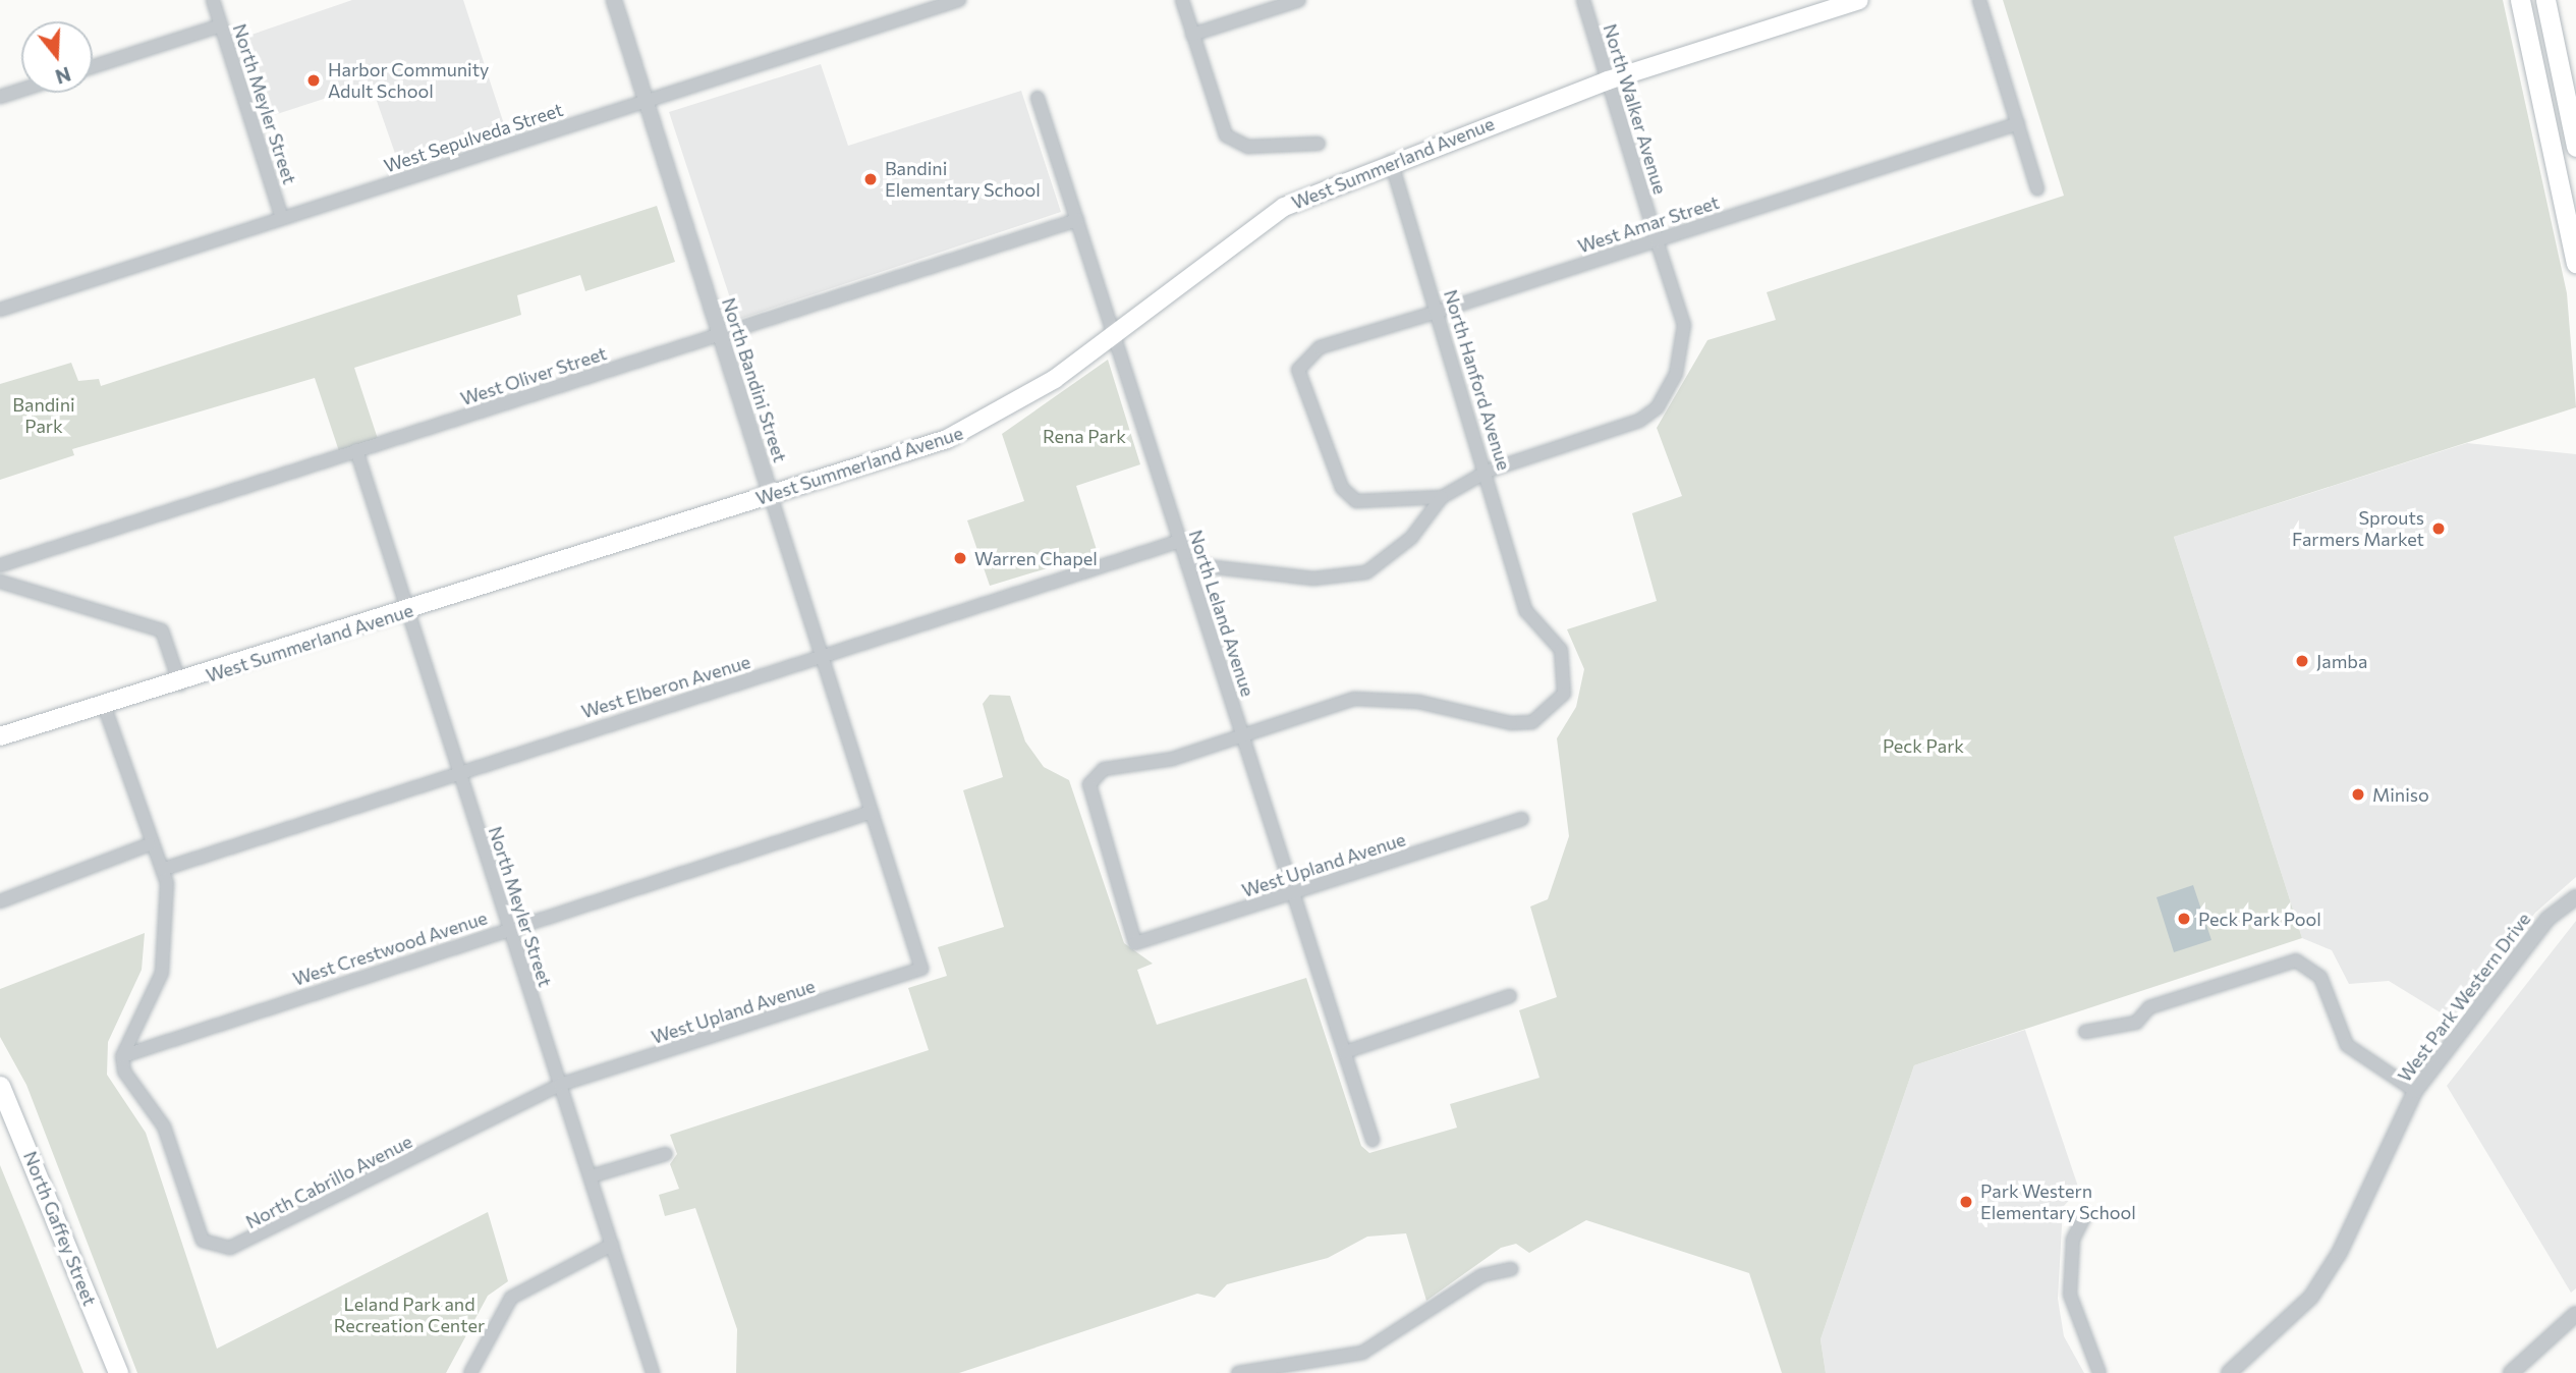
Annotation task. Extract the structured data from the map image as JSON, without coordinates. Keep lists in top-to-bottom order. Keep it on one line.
{"streets":{"main road":["West Summerland Avenue","North Gaffey Street"],"street":["North Meyler Street","North Walker Avenue","West Sepulveda Street","West Amar Street","West Oliver Street","North Bandini Street","North Hanford Avenue","North Leland Avenue","West Elberon Avenue","West Upland Avenue","West Crestwood Avenue","West Park Western Drive","North Cabrillo Avenue"]},"crossings":[["North Meyler Street","West Sepulveda Street"],["North Meyler Street","West Summerland Avenue"],["North Meyler Street","West Oliver Street"],["North Meyler Street","West Elberon Avenue"],["North Meyler Street","West Upland Avenue"],["North Meyler Street","West Crestwood Avenue"],["North Meyler Street","North Cabrillo Avenue"],["North Walker Avenue","West Summerland Avenue"],["North Walker Avenue","West Amar Street"],["North Walker Avenue","North Hanford Avenue"],["West Sepulveda Street","North Bandini Street"],["West Summerland Avenue","North Bandini Street"],["West Summerland Avenue","North Hanford Avenue"],["West Summerland Avenue","North Leland Avenue"],["West Amar Street","North Hanford Avenue"],["West Oliver Street","North Bandini Street"],["West Oliver Street","North Leland Avenue"],["North Bandini Street","West Elberon Avenue"],["North Bandini Street","West Upland Avenue"],["North Bandini Street","West Crestwood Avenue"],["North Hanford Avenue","North Leland Avenue"],["North Hanford Avenue","West Upland Avenue"],["North Leland Avenue","West Elberon Avenue"],["North Leland Avenue","West Upland Avenue"],["West Upland Avenue","North Cabrillo Avenue"],["West Crestwood Avenue","North Cabrillo Avenue"]],"parks":["Bandini Park","Rena Park","Peck Park","Leland Park and Recreation Center"],"places":["Harbor Community Adult School","Bandini Elementary School","Sprouts Farmers Market","Warren Chapel","Jamba","Miniso","Peck Park Pool","Park Western Elementary School"],"north":"bottom"}
